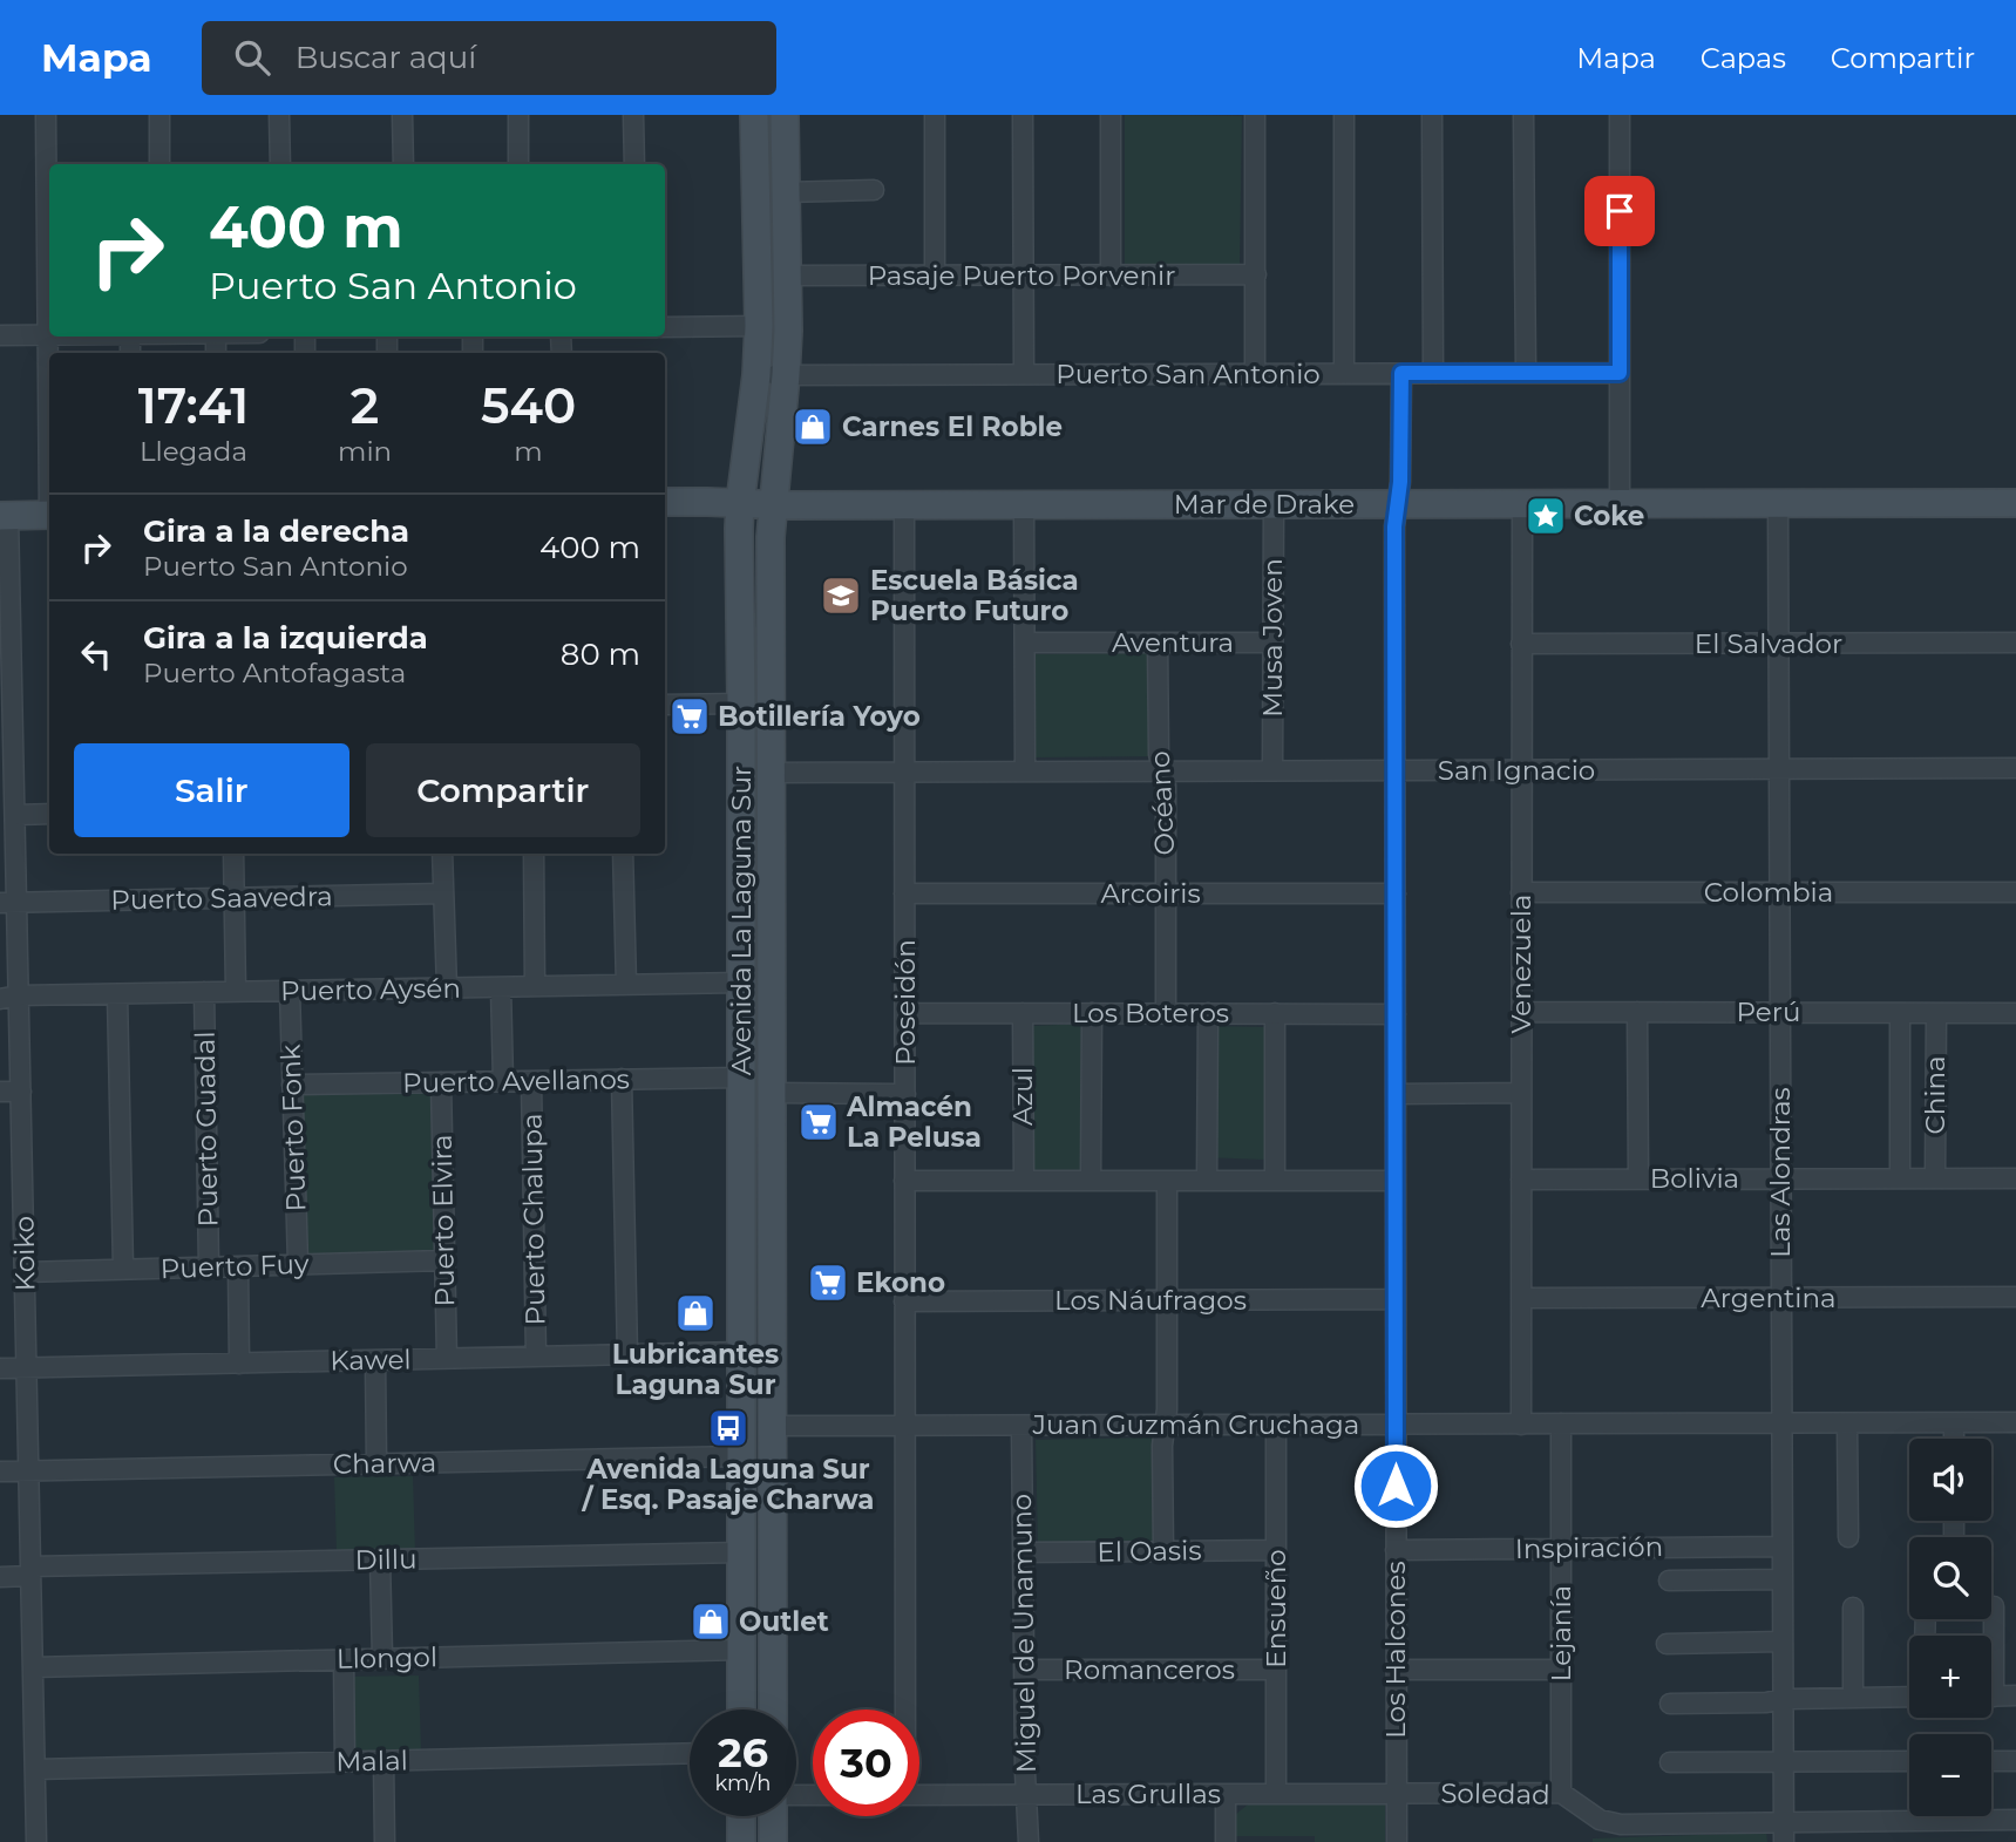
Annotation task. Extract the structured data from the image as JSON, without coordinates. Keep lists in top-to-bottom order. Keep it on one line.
{"streets":{"street":["Pasaje Puerto Porvenir","Puerto San Antonio","Mar de Drake","Musa Joven","Aventura","El Salvador","San Ignacio","Océano","Colombia","Arcoiris","Puerto Saavedra","Avenida La Laguna Sur","Venezuela","Puerto Aysén","Poseidón","Perú","Los Boteros","Puerto Avellanos","China","Azul","Puerto Fonk","Puerto Guadal","Las Alondras","Bolivia","Puerto Chalupa","Puerto Elvira","Koiko","Puerto Fuy","Argentina","Los Náufragos","Kawel","Juan Guzmán Cruchaga","Charwa","Inspiración","El Oasis","Dillu","Ensueño","Miguel de Unamuno","Lejanía","Los Halcones","Llongol","Romanceros","Malal","Las Grullas","Soledad"]},"crossings":[["Pasaje Puerto Porvenir","Avenida La Laguna Sur"],["Puerto San Antonio","Avenida La Laguna Sur"],["Puerto San Antonio","Los Halcones"],["Mar de Drake","Musa Joven"],["Mar de Drake","Avenida La Laguna Sur"],["Mar de Drake","Venezuela"],["Mar de Drake","Poseidón"],["Mar de Drake","Las Alondras"],["Mar de Drake","Los Halcones"],["Musa Joven","Aventura"],["Musa Joven","San Ignacio"],["Aventura","Océano"],["El Salvador","Venezuela"],["El Salvador","Las Alondras"],["San Ignacio","Océano"],["San Ignacio","Avenida La Laguna Sur"],["San Ignacio","Venezuela"],["San Ignacio","Poseidón"],["San Ignacio","Las Alondras"],["San Ignacio","Los Halcones"],["Océano","Arcoiris"],["Océano","Los Boteros"],["Colombia","Venezuela"],["Colombia","Las Alondras"],["Arcoiris","Poseidón"],["Arcoiris","Los Halcones"],["Puerto Saavedra","Koiko"],["Avenida La Laguna Sur","Puerto Aysén"],["Avenida La Laguna Sur","Puerto Avellanos"],["Avenida La Laguna Sur","Kawel"],["Avenida La Laguna Sur","Juan Guzmán Cruchaga"],["Avenida La Laguna Sur","Charwa"],["Avenida La Laguna Sur","Dillu"],["Avenida La Laguna Sur","Llongol"],["Venezuela","Perú"],["Venezuela","Bolivia"],["Venezuela","Argentina"],["Venezuela","Juan Guzmán Cruchaga"],["Puerto Aysén","Puerto Fonk"],["Puerto Aysén","Puerto Guadal"],["Puerto Aysén","Koiko"],["Poseidón","Los Boteros"],["Poseidón","Los Náufragos"],["Poseidón","Juan Guzmán Cruchaga"],["Perú","China"],["Perú","Las Alondras"],["Los Boteros","Azul"],["Los Boteros","Los Halcones"],["Puerto Avellanos","Puerto Fonk"],["Puerto Avellanos","Puerto Chalupa"],["Puerto Avellanos","Puerto Elvira"],["China","Bolivia"],["Puerto Fonk","Puerto Fuy"],["Puerto Guadal","Puerto Fuy"],["Las Alondras","Bolivia"],["Las Alondras","Argentina"],["Las Alondras","Juan Guzmán Cruchaga"],["Las Alondras","Inspiración"],["Las Alondras","Soledad"],["Puerto Chalupa","Kawel"],["Puerto Elvira","Puerto Fuy"],["Puerto Elvira","Kawel"],["Koiko","Puerto Fuy"],["Koiko","Kawel"],["Koiko","Charwa"],["Koiko","Dillu"],["Koiko","Llongol"],["Koiko","Malal"],["Los Náufragos","Los Halcones"],["Juan Guzmán Cruchaga","Ensueño"],["Juan Guzmán Cruchaga","Miguel de Unamuno"],["Juan Guzmán Cruchaga","Lejanía"],["Juan Guzmán Cruchaga","Los Halcones"],["Inspiración","Lejanía"],["Inspiración","Los Halcones"],["El Oasis","Ensueño"],["El Oasis","Miguel de Unamuno"],["Ensueño","Romanceros"],["Ensueño","Las Grullas"],["Miguel de Unamuno","Romanceros"],["Miguel de Unamuno","Las Grullas"],["Lejanía","Soledad"],["Los Halcones","Las Grullas"],["Los Halcones","Soledad"],["Las Grullas","Soledad"]],"places":{"shop":["Carnes El Roble","Lubricantes Laguna Sur","Outlet"],"place":["Coke"],"school or university":["Escuela Básica Puerto Futuro"],"supermarket":["Botillería Yoyo","Almacén La Pelusa","Ekono"],"bus stop":["Avenida Laguna Sur / Esq. Pasaje Charwa"]},"page":{"header":"Mapa","search":"Buscar aquí","nav":["Mapa","Capas","Compartir"],"turn":["400 m","Puerto San Antonio"],"eta":["17:41","Llegada","2","min","540","m"],"list":[{"name":"Gira a la derecha","note":"Puerto San Antonio","value":"400 m"},{"name":"Gira a la izquierda","note":"Puerto Antofagasta","value":"80 m"}],"buttons":["Salir","Compartir"],"map_buttons":["+","−"],"speed":"26 km/h","limit":"30"}}
